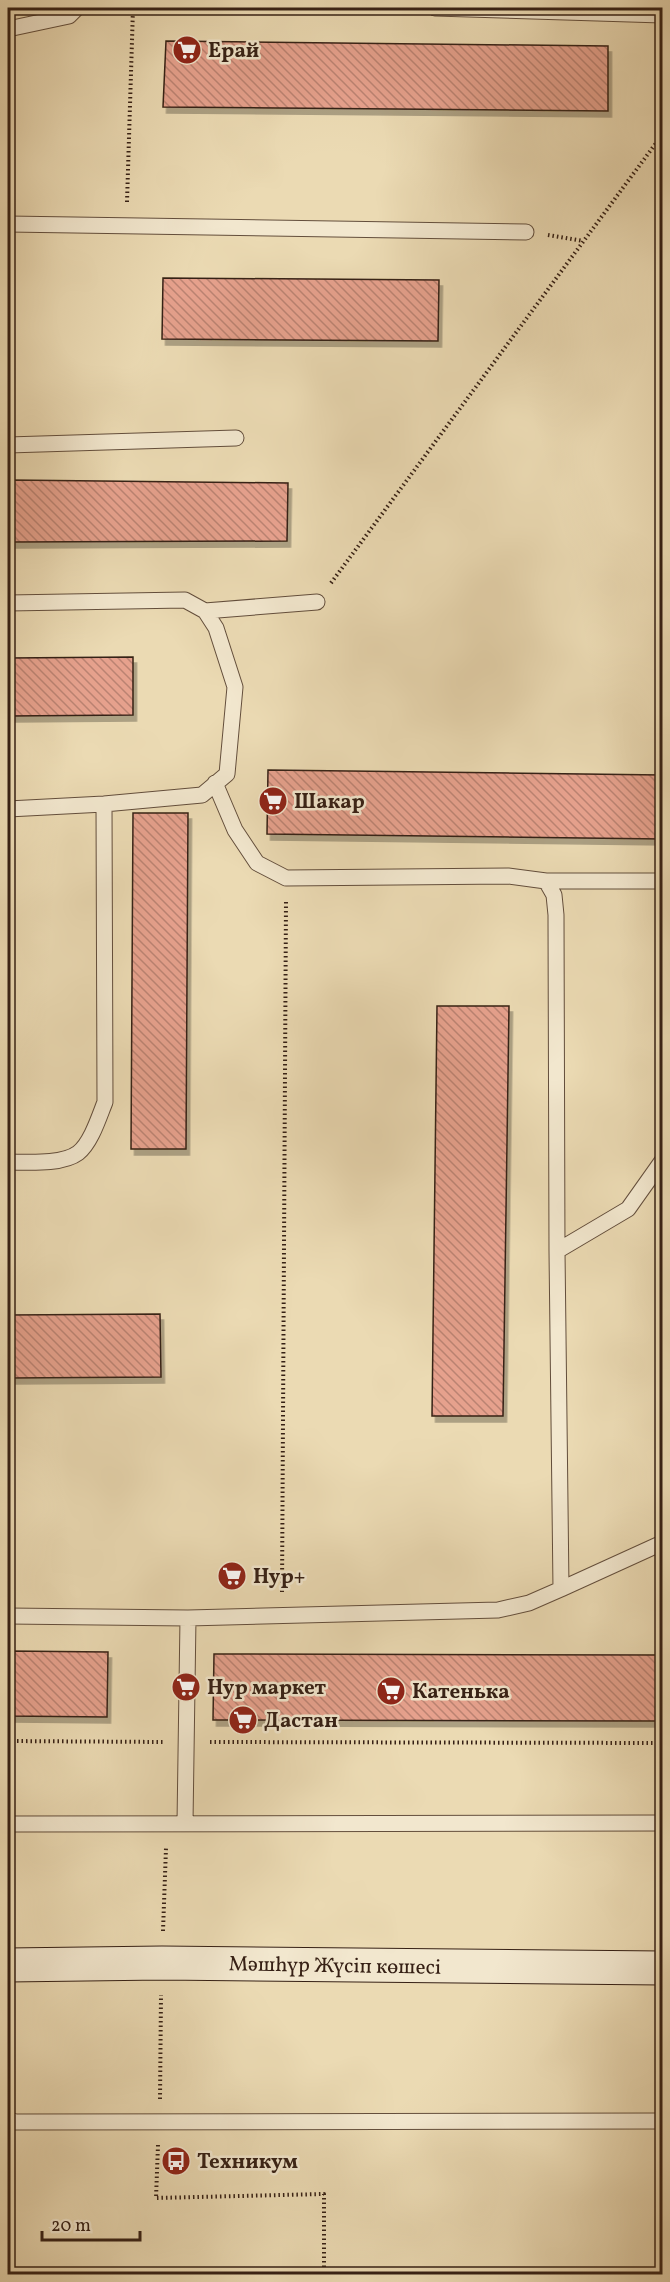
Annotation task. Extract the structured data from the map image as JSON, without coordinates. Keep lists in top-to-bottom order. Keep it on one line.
{"streets":{"main road":["Мәшһүр Жүсіп көшесі"]},"places":{"supermarket":["Ерай","Шакар","Нур+","Нур маркет","Катенька","Дастан"],"bus stop":["Техникум"]},"scale_bar":"20 m"}
